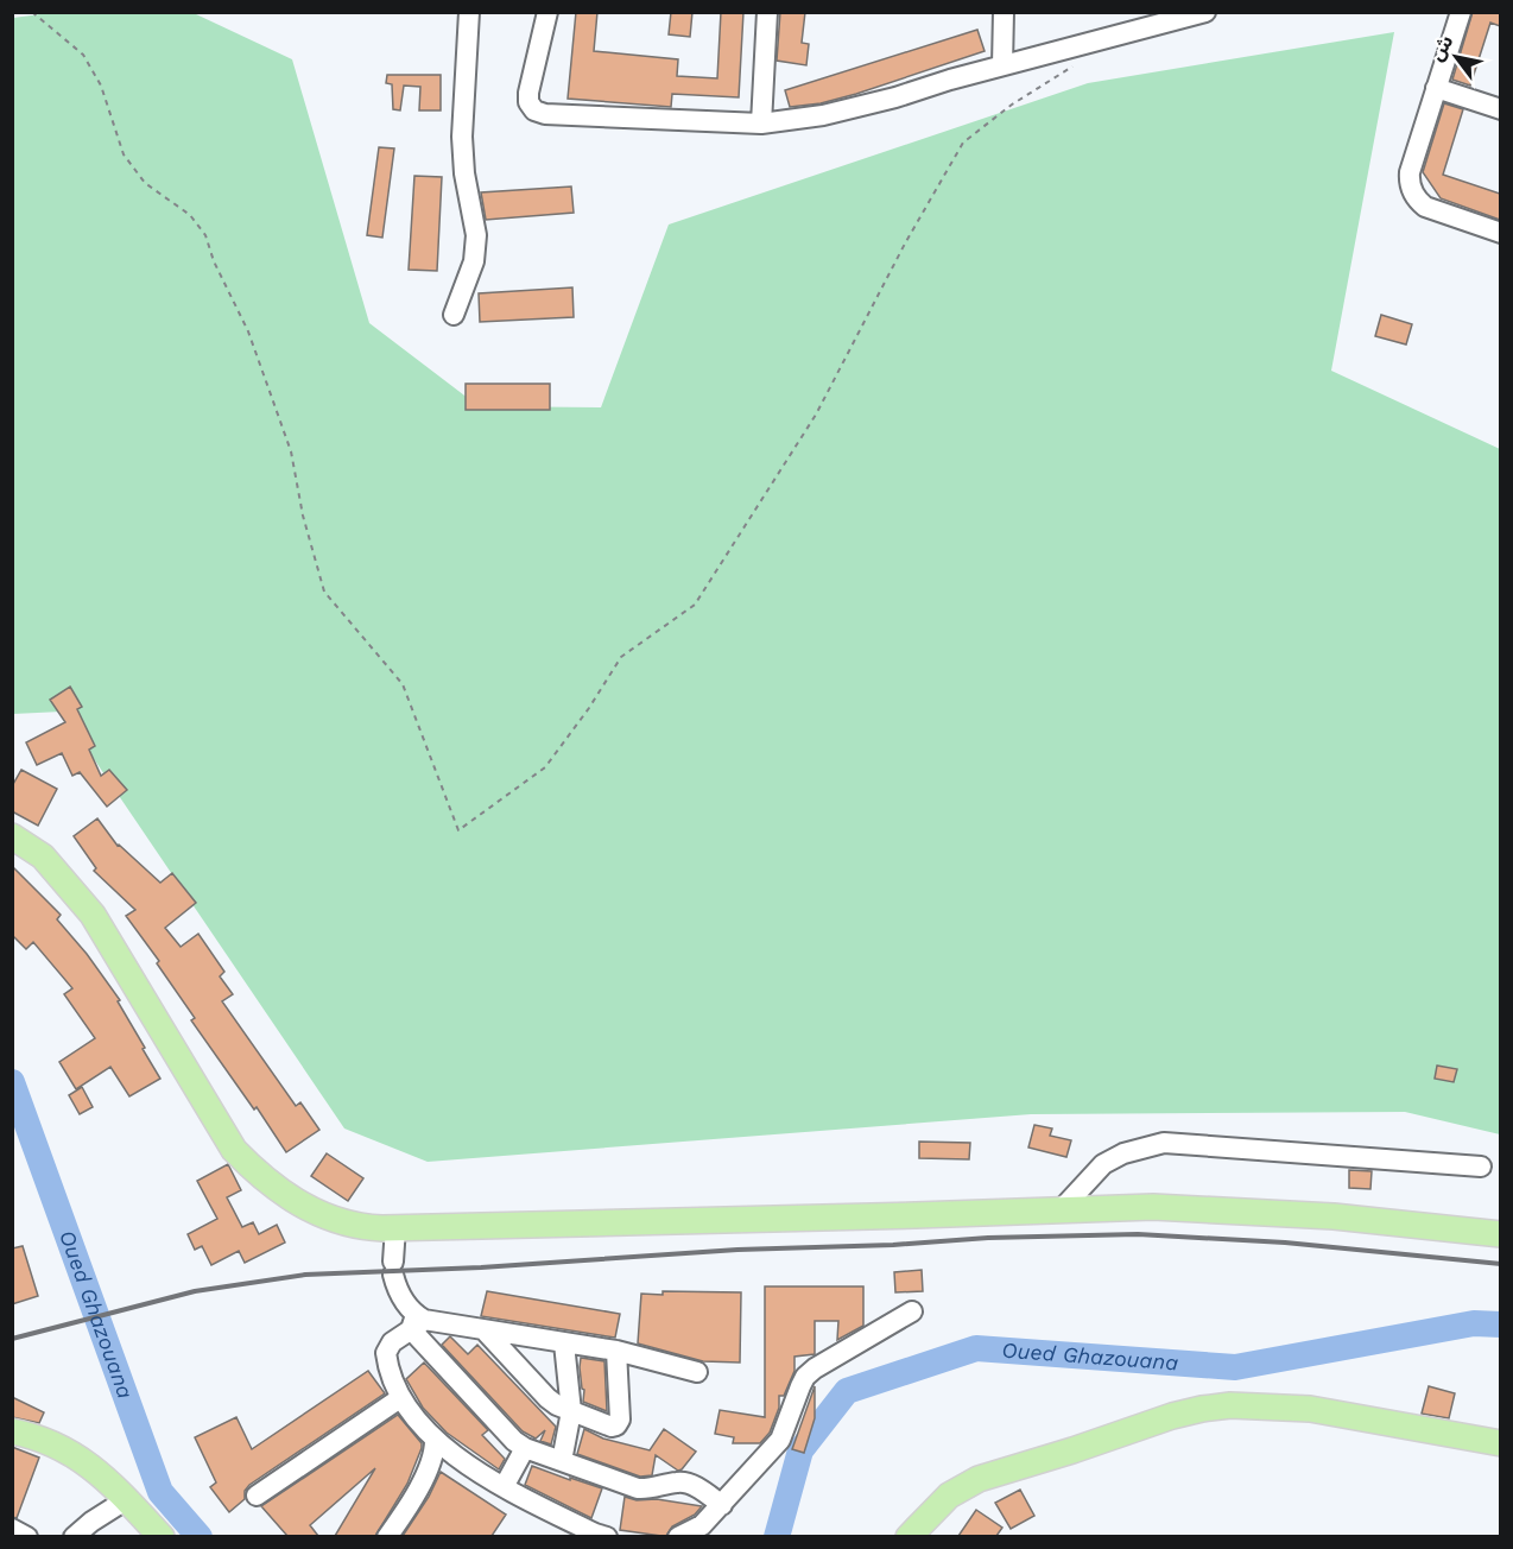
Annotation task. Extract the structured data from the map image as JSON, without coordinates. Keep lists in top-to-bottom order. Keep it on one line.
{"water":["Oued Ghazouana"],"north":"top left"}
